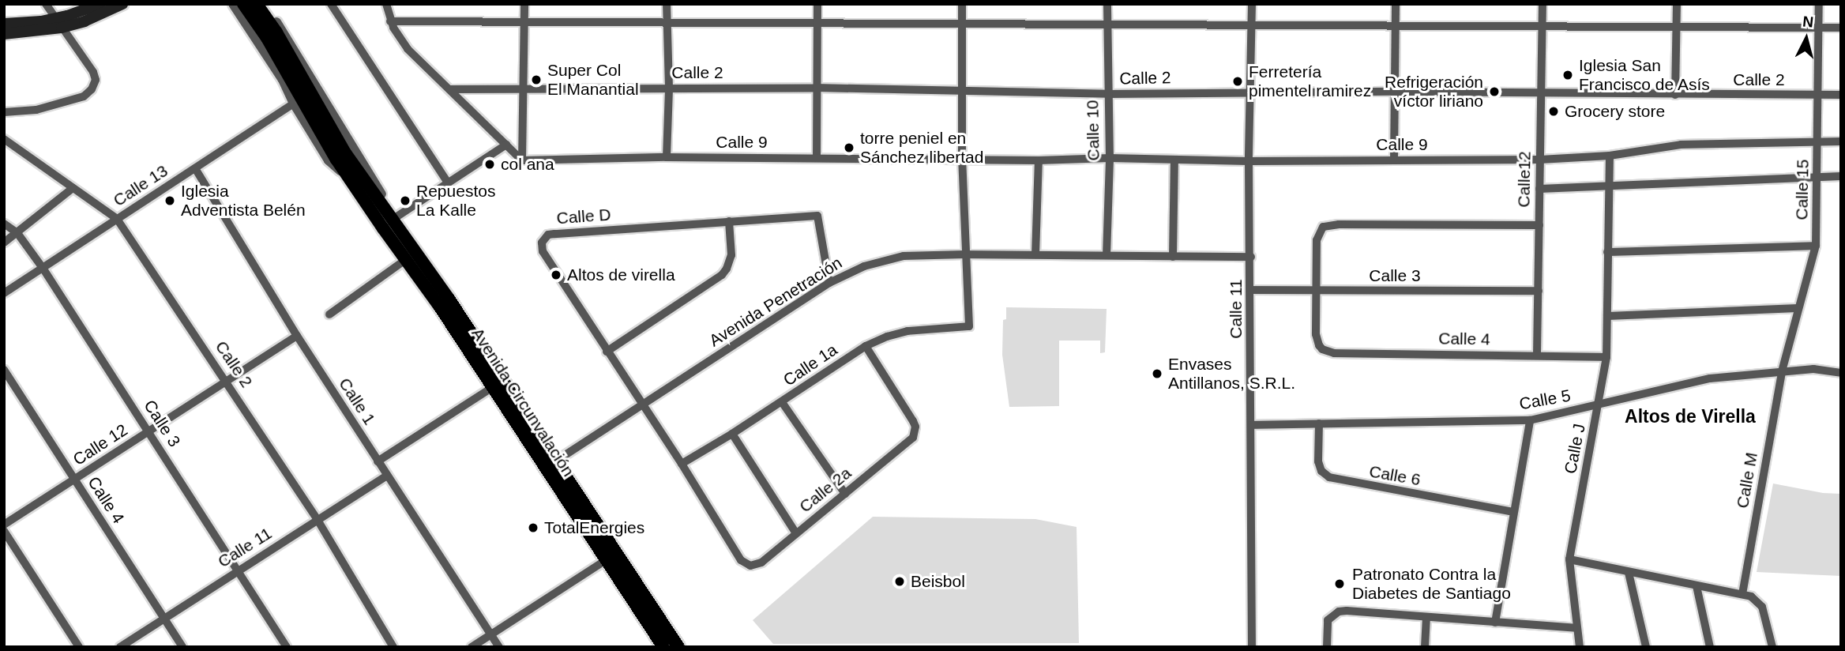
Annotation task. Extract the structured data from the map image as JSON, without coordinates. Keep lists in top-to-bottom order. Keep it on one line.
{"streets":{"main road":["Avenida Circunvalación"],"street":["Calle 2","Calle 10","Calle 9","Calle12","Calle 13","Calle 15","Calle D","Calle 3","Avenida Penetración","Calle 11","Calle 4","Calle 1a","Calle 5","Calle 1","Calle 12","Calle J","Calle 6","Calle M","Calle 2a"]},"crossings":[["Calle 2","Calle 10"],["Calle 2","Calle12"],["Calle 2","Calle 13"],["Calle 2","Calle 15"],["Calle 2","Calle 11"],["Calle 2","Calle 12"],["Calle 10","Calle 9"],["Calle 10","Avenida Penetración"],["Calle 9","Calle12"],["Calle 9","Calle 15"],["Calle 9","Calle 11"],["Calle 9","Calle J"],["Calle12","Calle 3"],["Calle12","Calle 4"],["Calle 13","Calle 3"],["Calle 13","Calle 1"],["Calle 13","Avenida Circunvalación"],["Calle 15","Calle 5"],["Calle 15","Calle M"],["Calle D","Avenida Penetración"],["Calle D","Calle 1a"],["Calle D","Calle 2a"],["Calle 3","Calle 11"],["Calle 3","Calle 4"],["Calle 3","Calle 12"],["Avenida Penetración","Calle 11"],["Avenida Penetración","Calle 1a"],["Avenida Penetración","Avenida Circunvalación"],["Calle 11","Calle 4"],["Calle 11","Calle 5"],["Calle 11","Calle 1"],["Calle 4","Calle 12"],["Calle 4","Calle J"],["Calle 1a","Calle 2a"],["Calle 5","Calle J"],["Calle 5","Calle 6"],["Calle 5","Calle M"],["Calle 1","Calle 12"]],"districts":["Altos de Virella"],"places":["Iglesia San Francisco de Asís","Super Col El Manantial","Ferretería pimentel ramirez","Refrigeración víctor liriano","Grocery store","torre peniel en Sánchez libertad","col ana","Iglesia Adventista Belén","Repuestos La Kalle","Altos de virella","Envases Antillanos, S.R.L.","TotalEnergies","Beisbol","Patronato Contra la Diabetes de Santiago"],"north":"top"}
